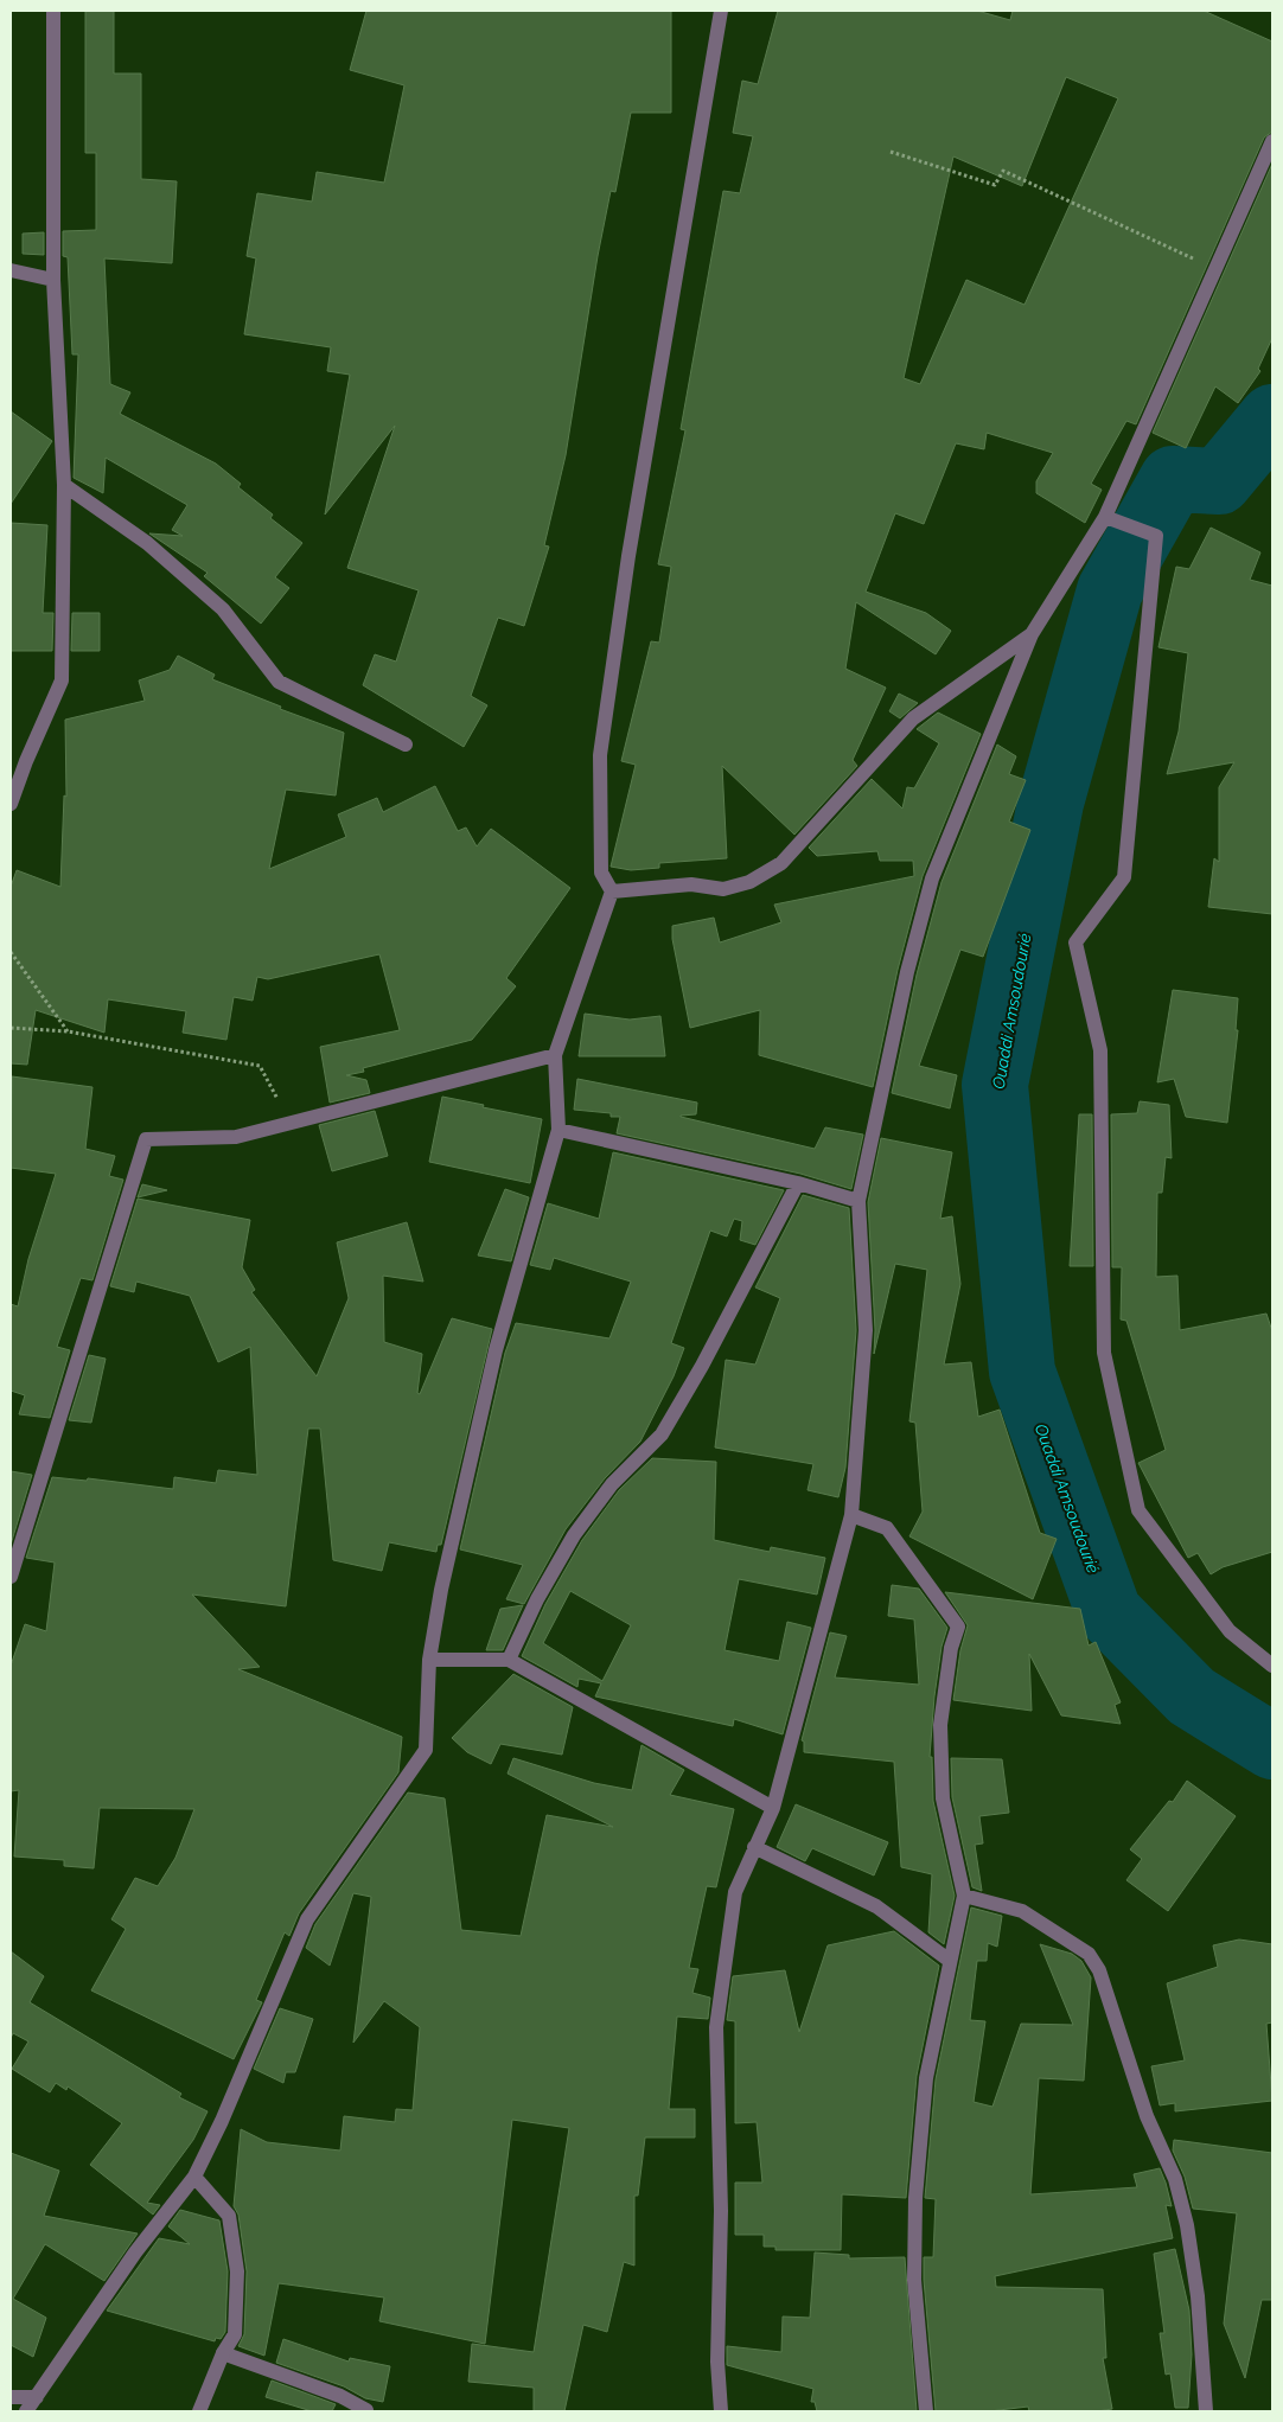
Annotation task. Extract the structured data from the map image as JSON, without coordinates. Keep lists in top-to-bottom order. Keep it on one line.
{"water":["Ouaddi Amsoudourié"]}
